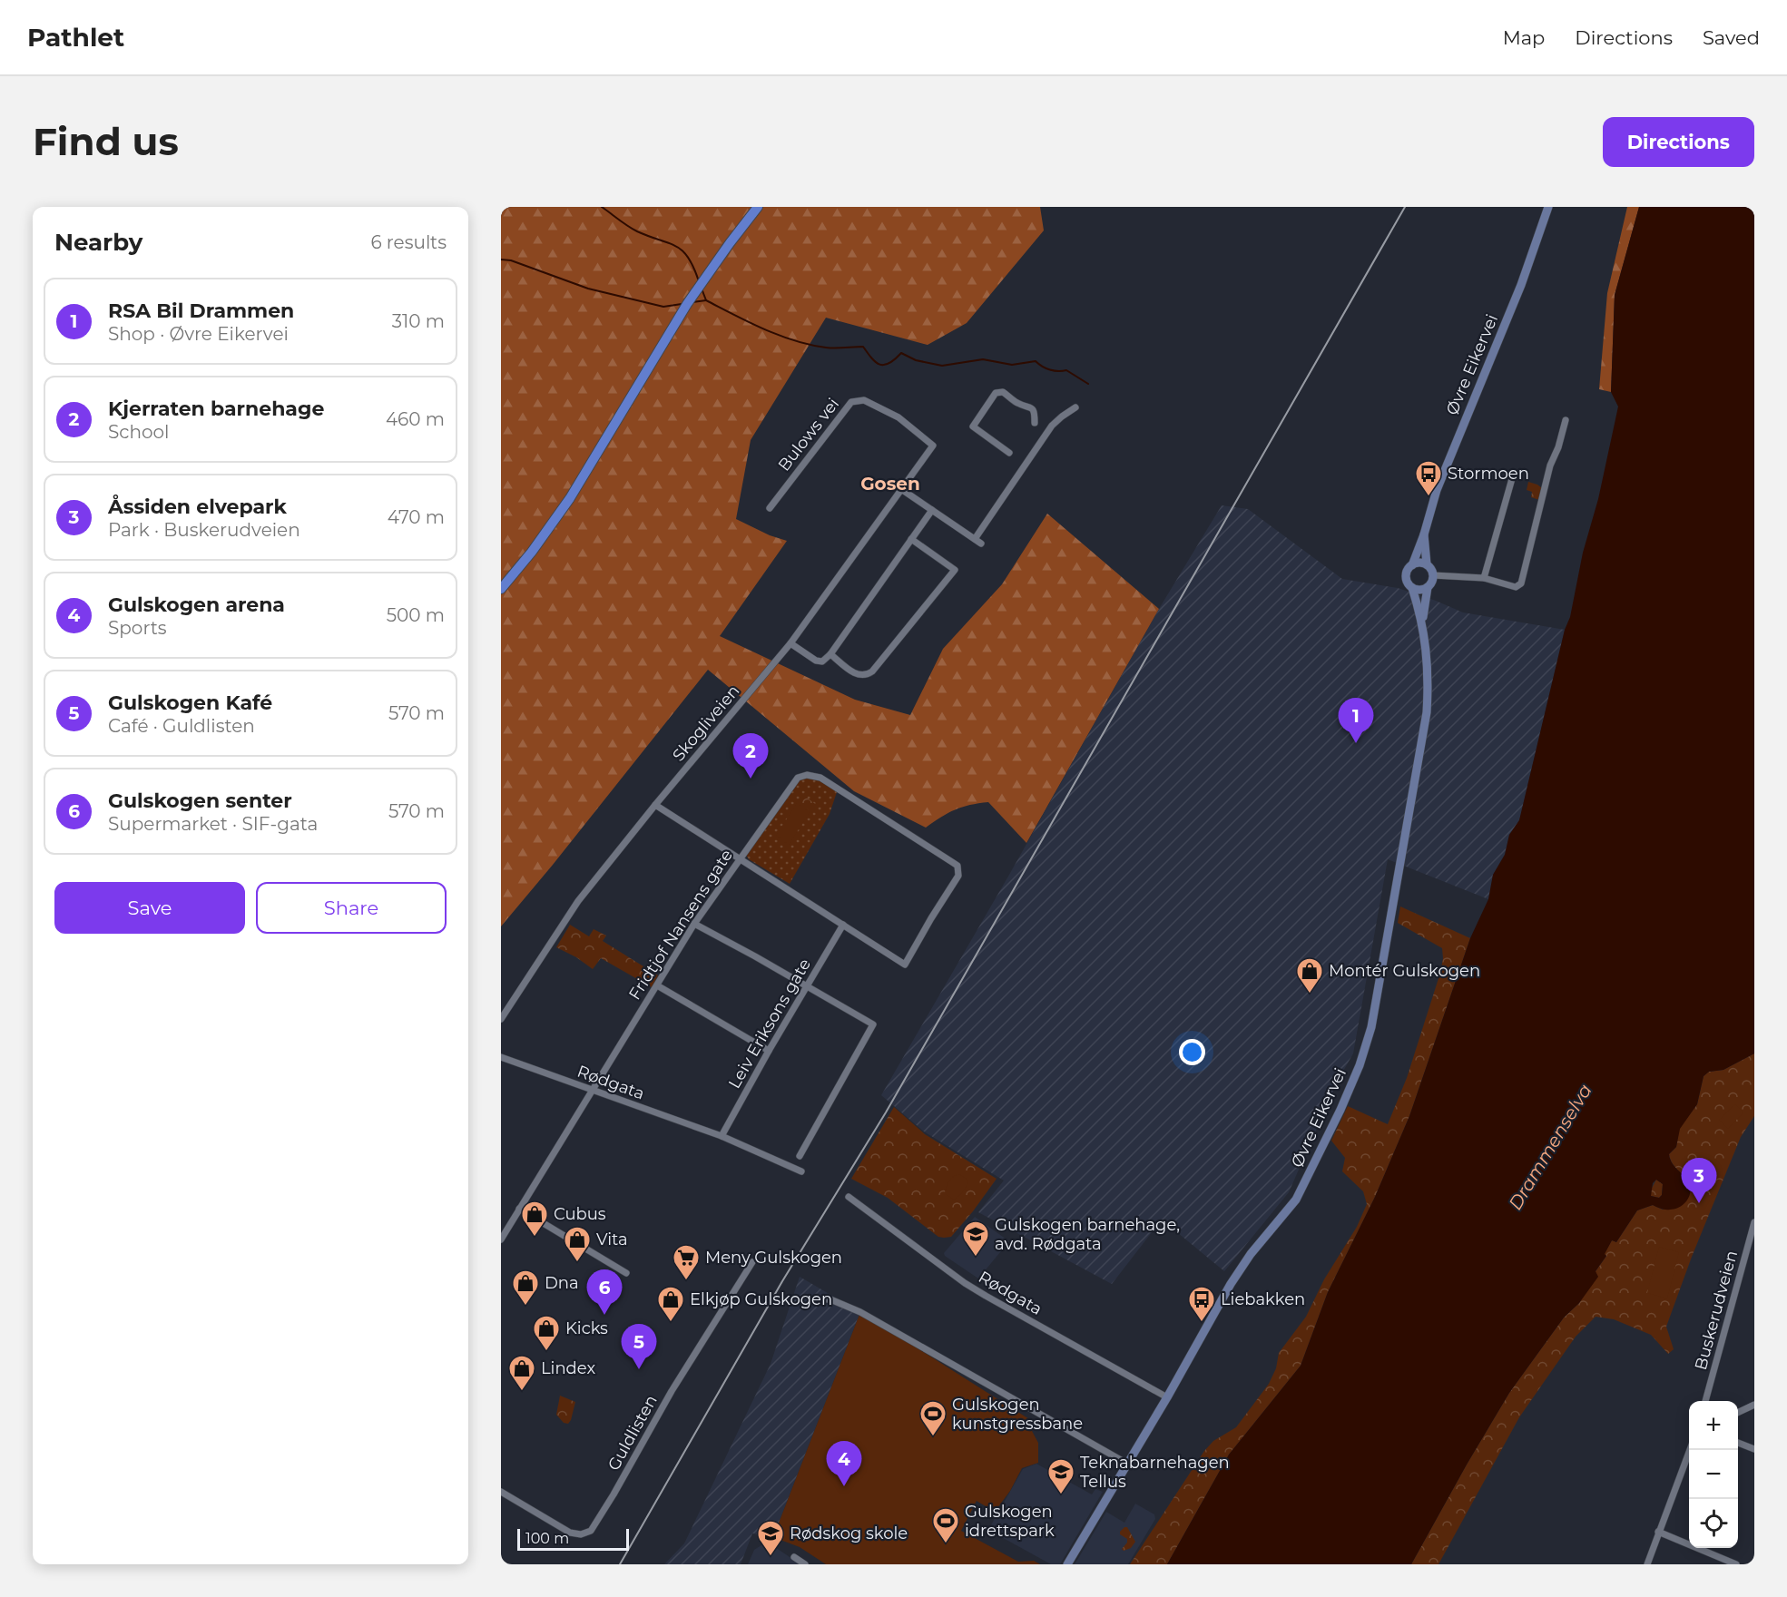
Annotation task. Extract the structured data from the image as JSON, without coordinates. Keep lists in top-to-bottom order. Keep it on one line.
{"streets":{"main road":["Øvre Eikervei"],"street":["Bulows vei","Skogliveien","Fridtjof Nansens gate","Leiv Eriksons gate","Rødgata","Buskerudveien","Guldlisten"]},"crossings":[["Øvre Eikervei","Rødgata"],["Bulows vei","Skogliveien"],["Fridtjof Nansens gate","Leiv Eriksons gate"],["Fridtjof Nansens gate","Rødgata"],["Leiv Eriksons gate","Rødgata"]],"districts":["Gosen"],"water":["Drammenselva"],"places":{"bus stop":["Stormoen","Liebakken"],"shop":["Montér Gulskogen","Cubus","Vita","Dna","Elkjøp Gulskogen","Kicks","Lindex"],"school or university":["Gulskogen barnehage, avd. Rødgata","Teknabarnehagen Tellus","Rødskog skole"],"supermarket":["Meny Gulskogen"],"sports":["Gulskogen kunstgressbane","Gulskogen idrettspark"]},"scale_bar":"100 m","page":{"header":"Pathlet","nav":["Map","Directions","Saved"],"buttons":["Directions",["Save","Share"]],"title":"Find us","heading":["Nearby","6 results"],"list":[{"mark":"1","name":"RSA Bil Drammen","note":"Shop · Øvre Eikervei","value":"310 m"},{"mark":"2","name":"Kjerraten barnehage","note":"School","value":"460 m"},{"mark":"3","name":"Åssiden elvepark","note":"Park · Buskerudveien","value":"470 m"},{"mark":"4","name":"Gulskogen arena","note":"Sports","value":"500 m"},{"mark":"5","name":"Gulskogen Kafé","note":"Café · Guldlisten","value":"570 m"},{"mark":"6","name":"Gulskogen senter","note":"Supermarket · SIF-gata","value":"570 m"}],"pins":["1","2","3","6","5","4"],"map_buttons":["+","−"],"scale":"100 m"}}
